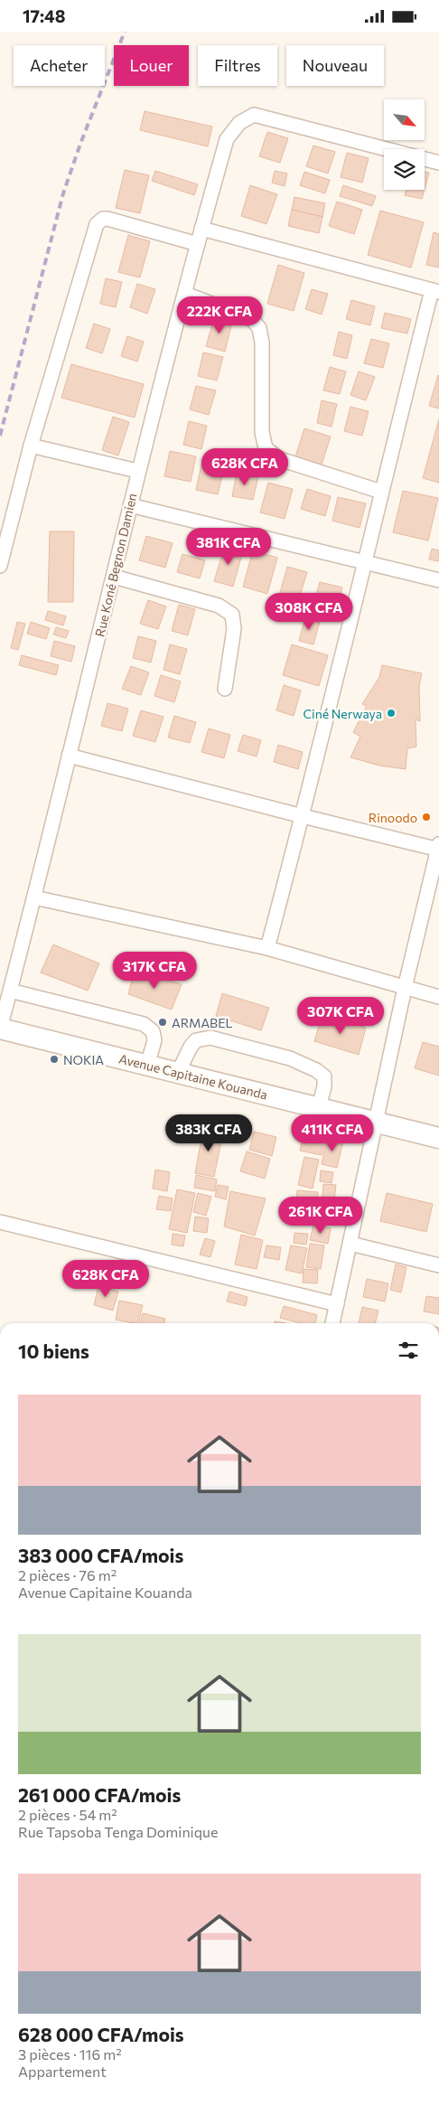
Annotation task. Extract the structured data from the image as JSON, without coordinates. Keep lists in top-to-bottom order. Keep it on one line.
{"streets":{"street":["Rue Koné Begnon Damien","Avenue Capitaine Kouanda"]},"crossings":[["Rue Koné Begnon Damien","Avenue Capitaine Kouanda"]],"places":["Ciné Nerwaya","Rinoodo","ARMABEL","NOKIA"],"north":"bottom right","page":{"status":"17:48","chip":["Acheter","Louer","Filtres","Nouveau"],"price":["222K CFA","628K CFA","381K CFA","308K CFA","317K CFA","307K CFA","383K CFA","411K CFA","261K CFA","628K CFA"],"heading":"10 biens","list":[{"name":"383 000 CFA/mois","note":"2 pièces · 76 m² · Avenue Capitaine Kouanda"},{"name":"261 000 CFA/mois","note":"2 pièces · 54 m² · Rue Tapsoba Tenga Dominique"},{"name":"628 000 CFA/mois","note":"3 pièces · 116 m² · Appartement"}]}}
